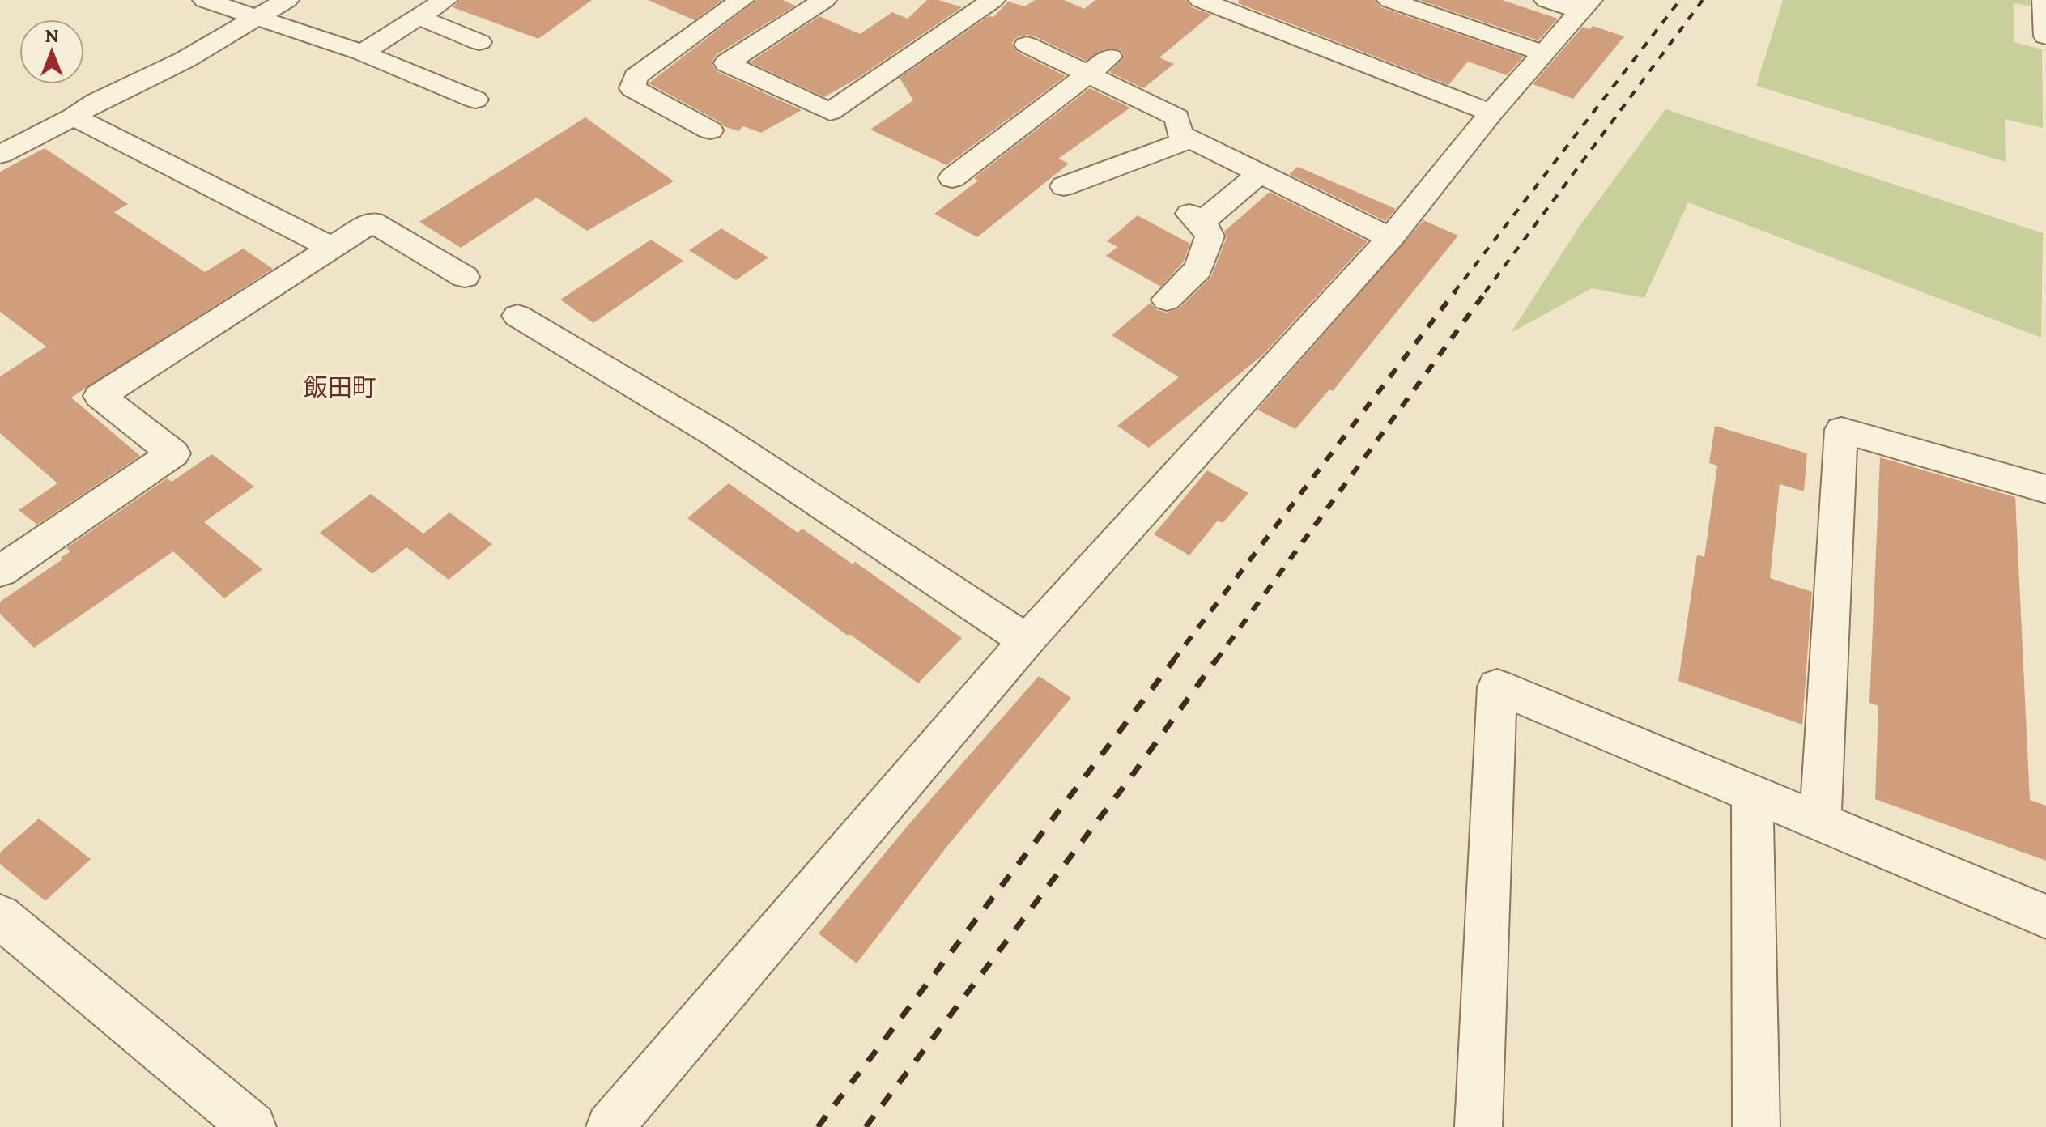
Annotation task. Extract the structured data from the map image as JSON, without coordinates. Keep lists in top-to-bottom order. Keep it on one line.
{"districts":["飯田町"],"north":"top"}
